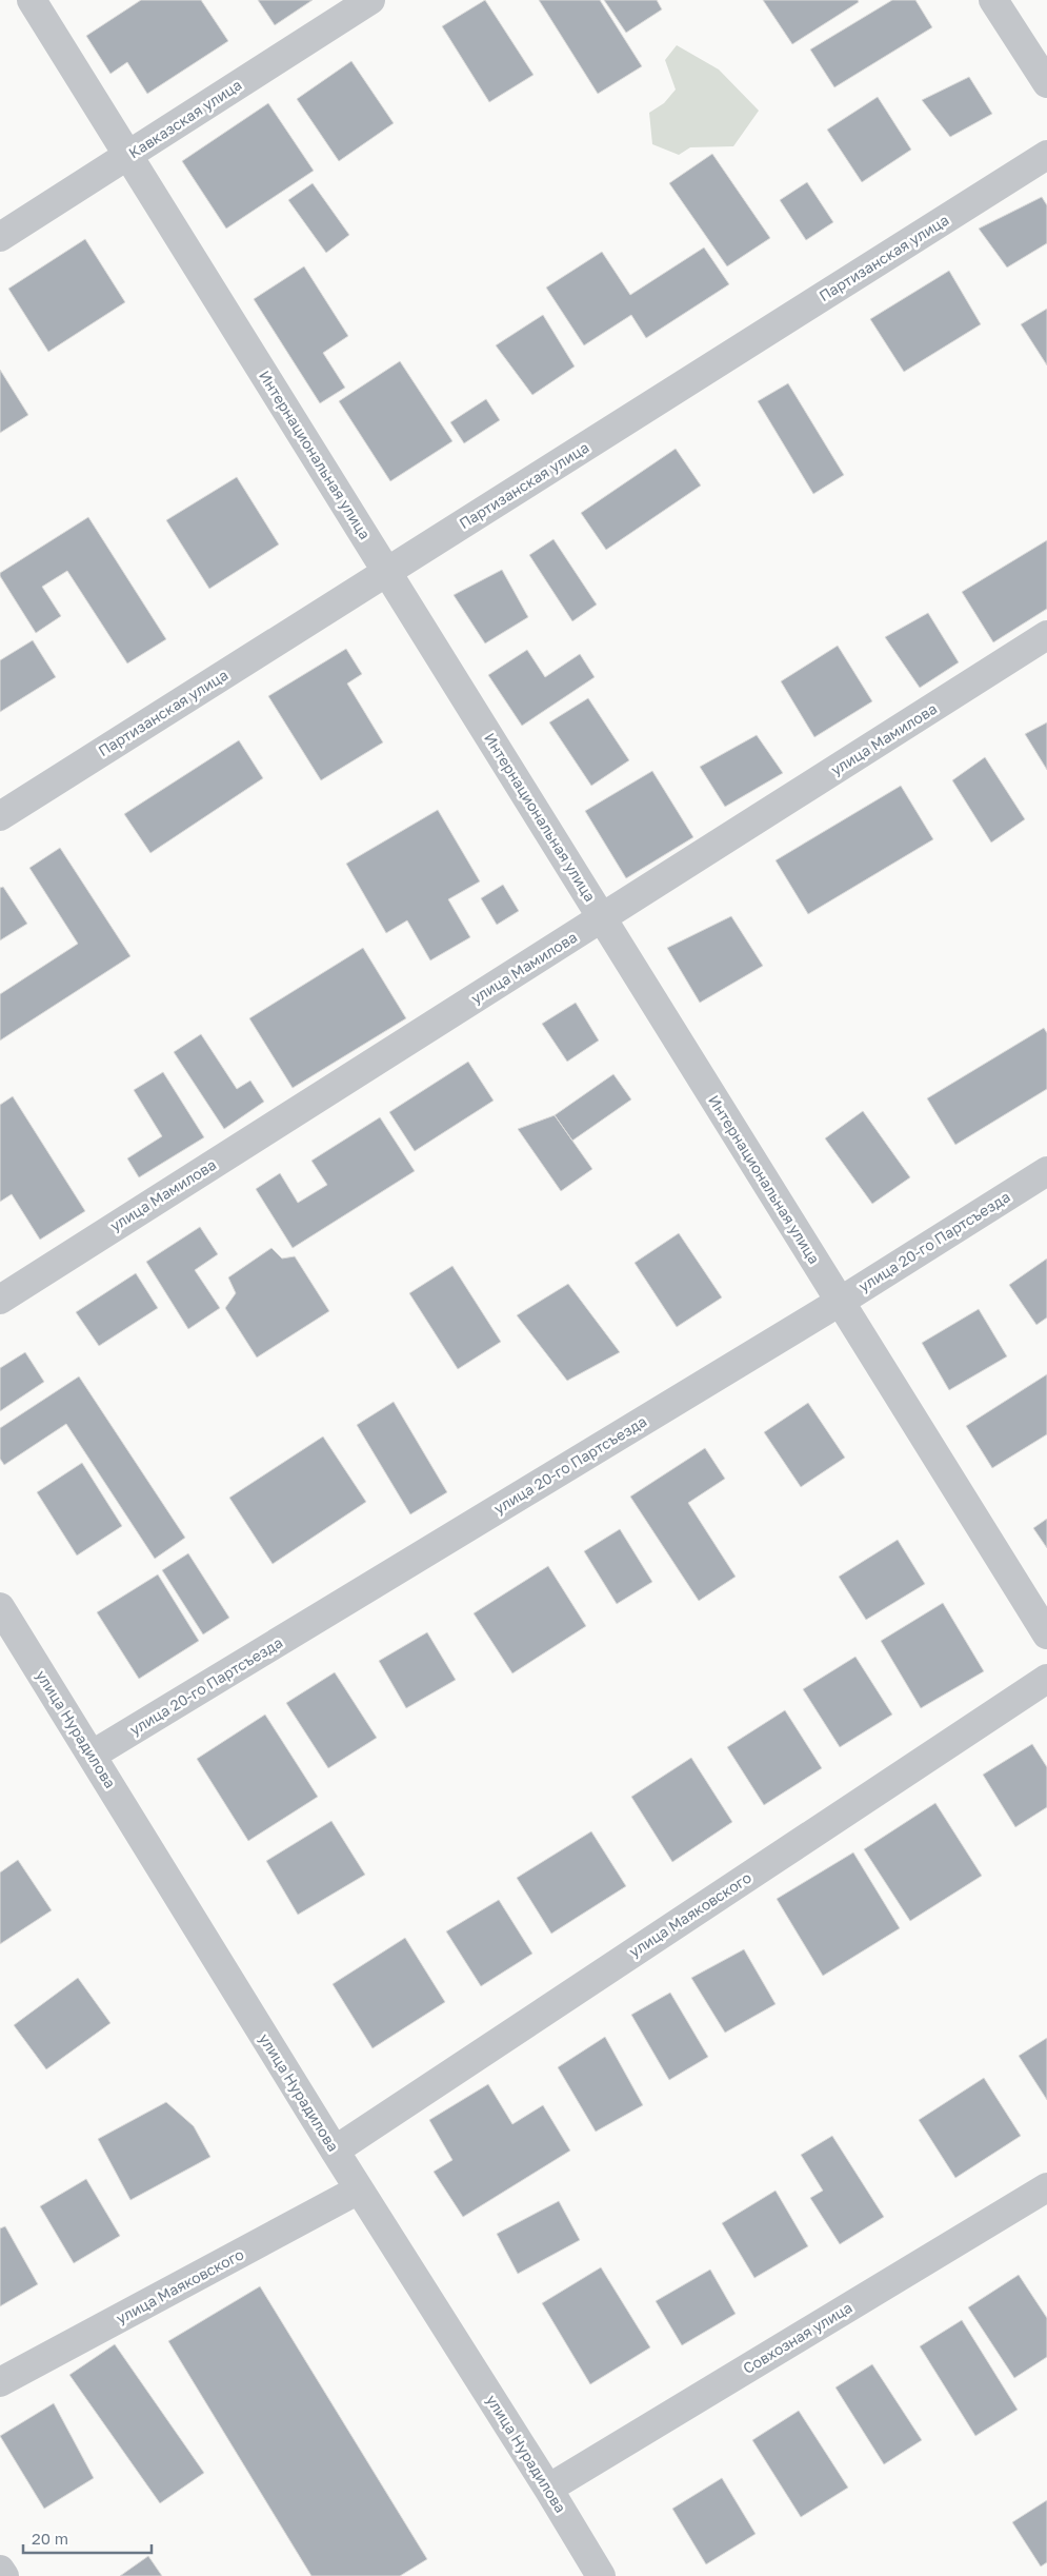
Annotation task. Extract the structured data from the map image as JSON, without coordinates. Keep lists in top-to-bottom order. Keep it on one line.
{"streets":{"street":["Кавказская улица","Партизанская улица","Интернациональная улица","улица Мамилова","улица 20-го Партсъезда","улица Нурадилова","улица Маяковского","Совхозная улица"]},"crossings":[["Кавказская улица","Интернациональная улица"],["Партизанская улица","Интернациональная улица"],["Интернациональная улица","улица Мамилова"],["Интернациональная улица","улица 20-го Партсъезда"],["улица 20-го Партсъезда","улица Нурадилова"],["улица Нурадилова","улица Маяковского"],["улица Нурадилова","Совхозная улица"]],"scale_bar":"20 m"}
